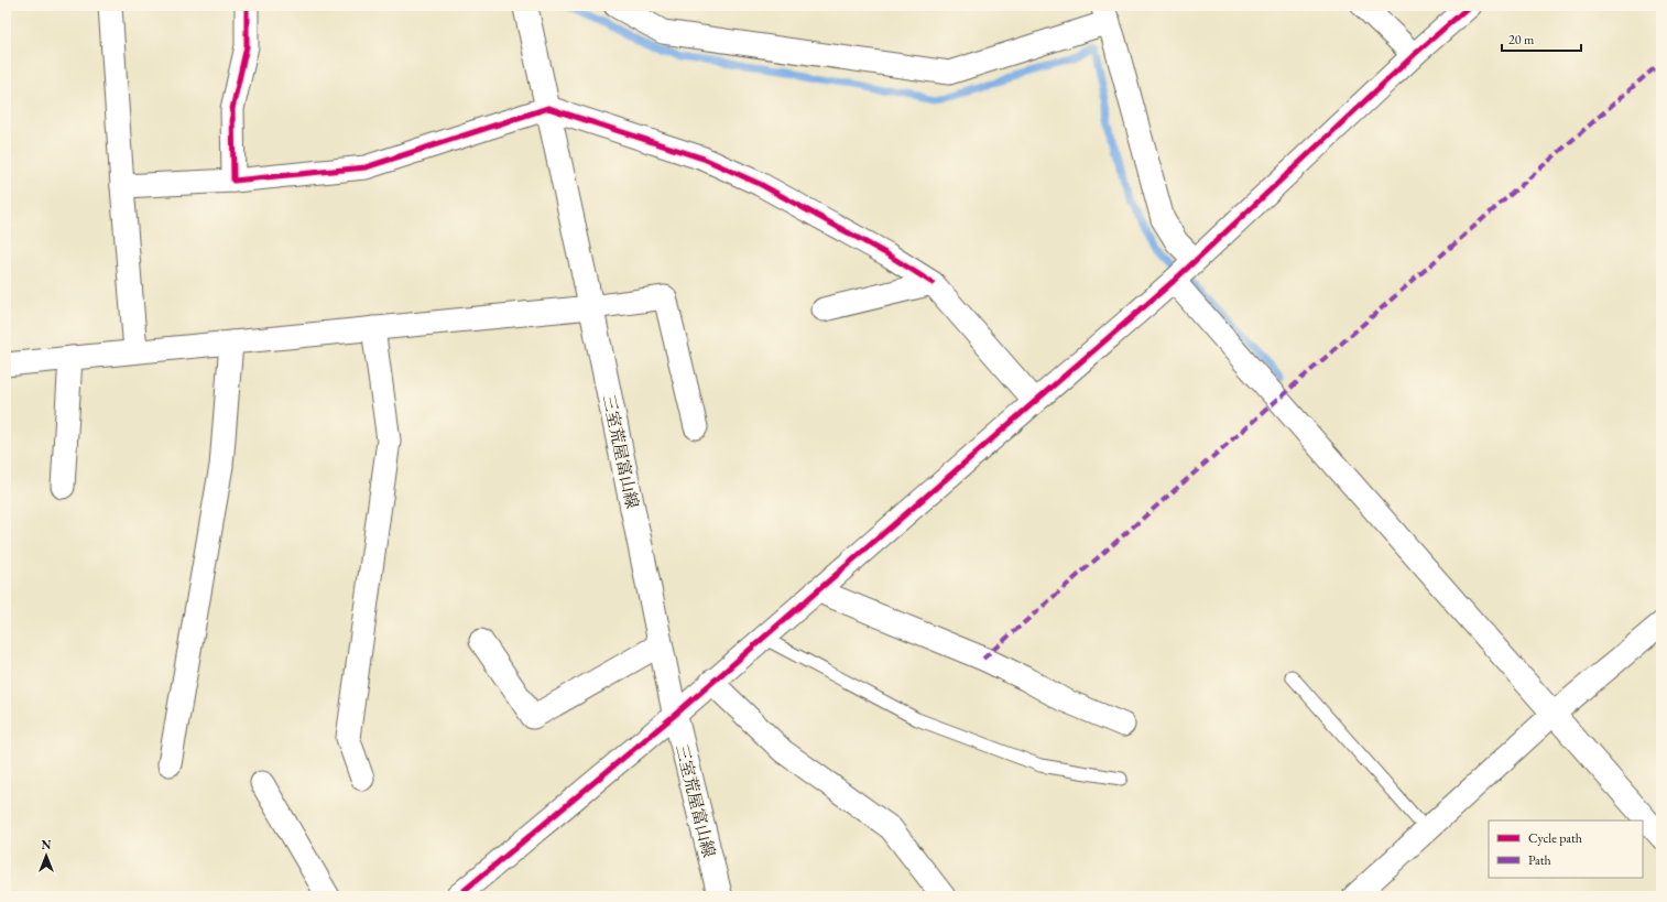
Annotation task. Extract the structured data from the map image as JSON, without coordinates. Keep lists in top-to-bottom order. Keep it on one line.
{"streets":{"main road":["三室荒屋富山線"]},"legend":["Cycle path","Path"],"scale_bar":"20 m","north":"top"}
